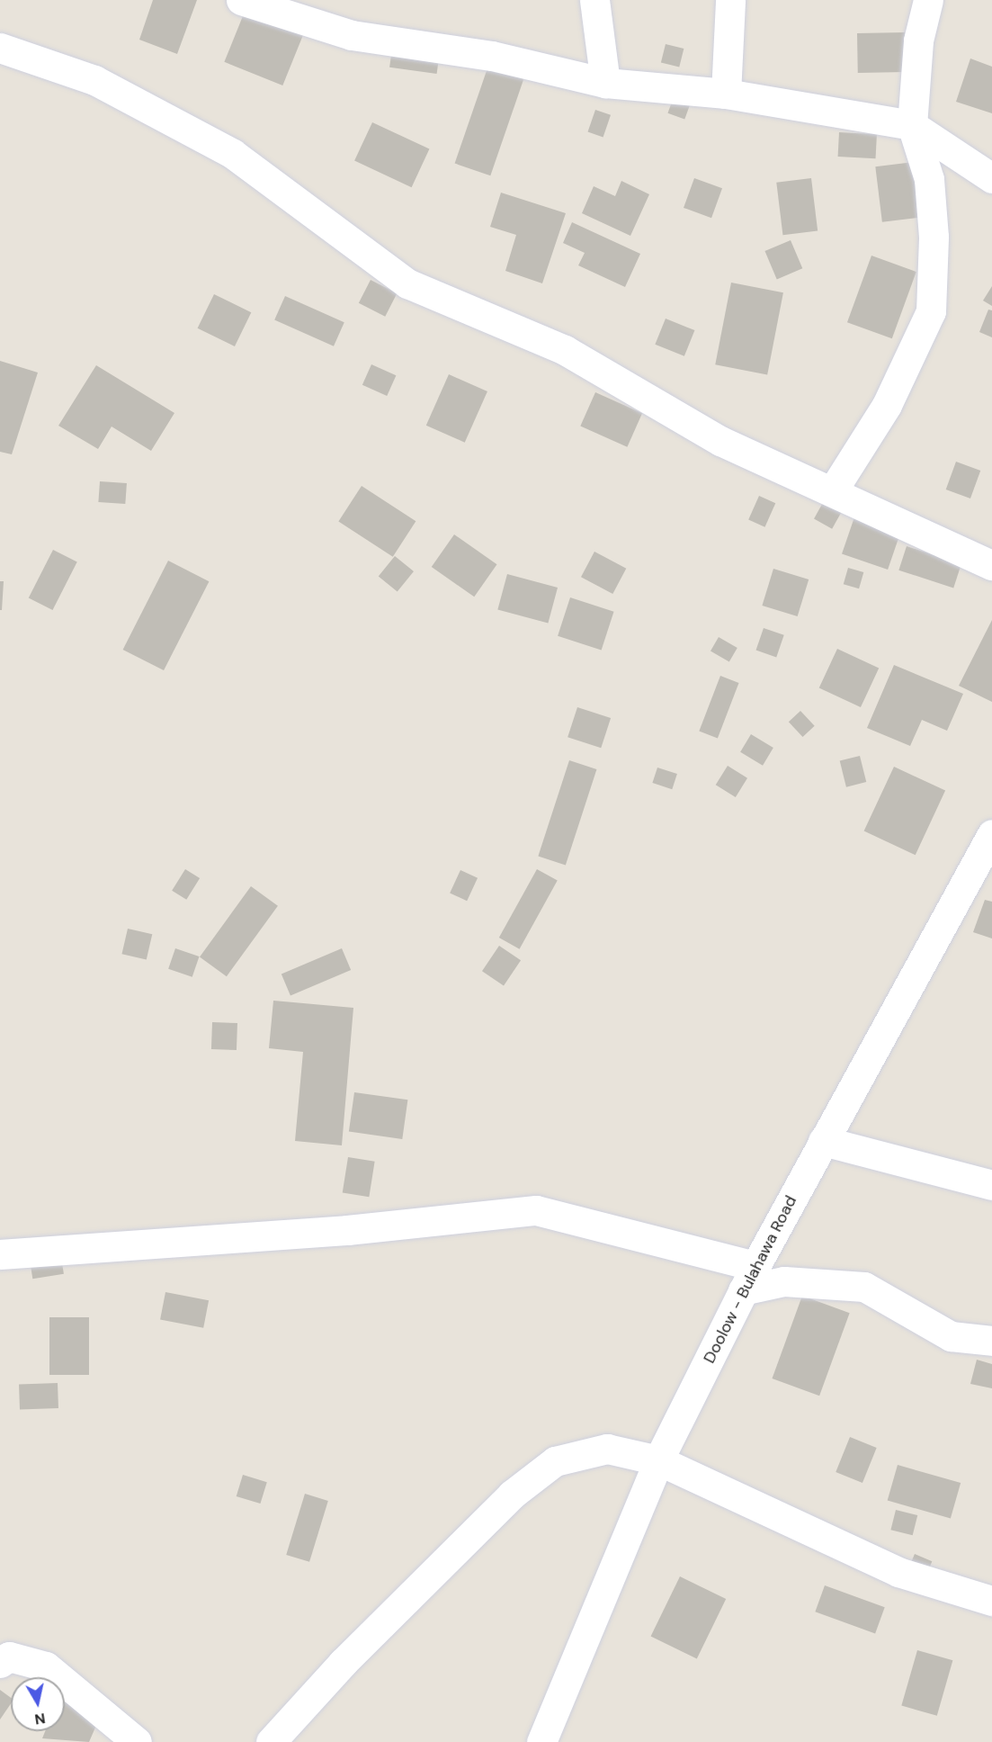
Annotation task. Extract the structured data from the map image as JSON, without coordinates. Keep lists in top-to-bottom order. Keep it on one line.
{"streets":{"street":["Doolow - Bulahawa Road"]},"north":"bottom"}
